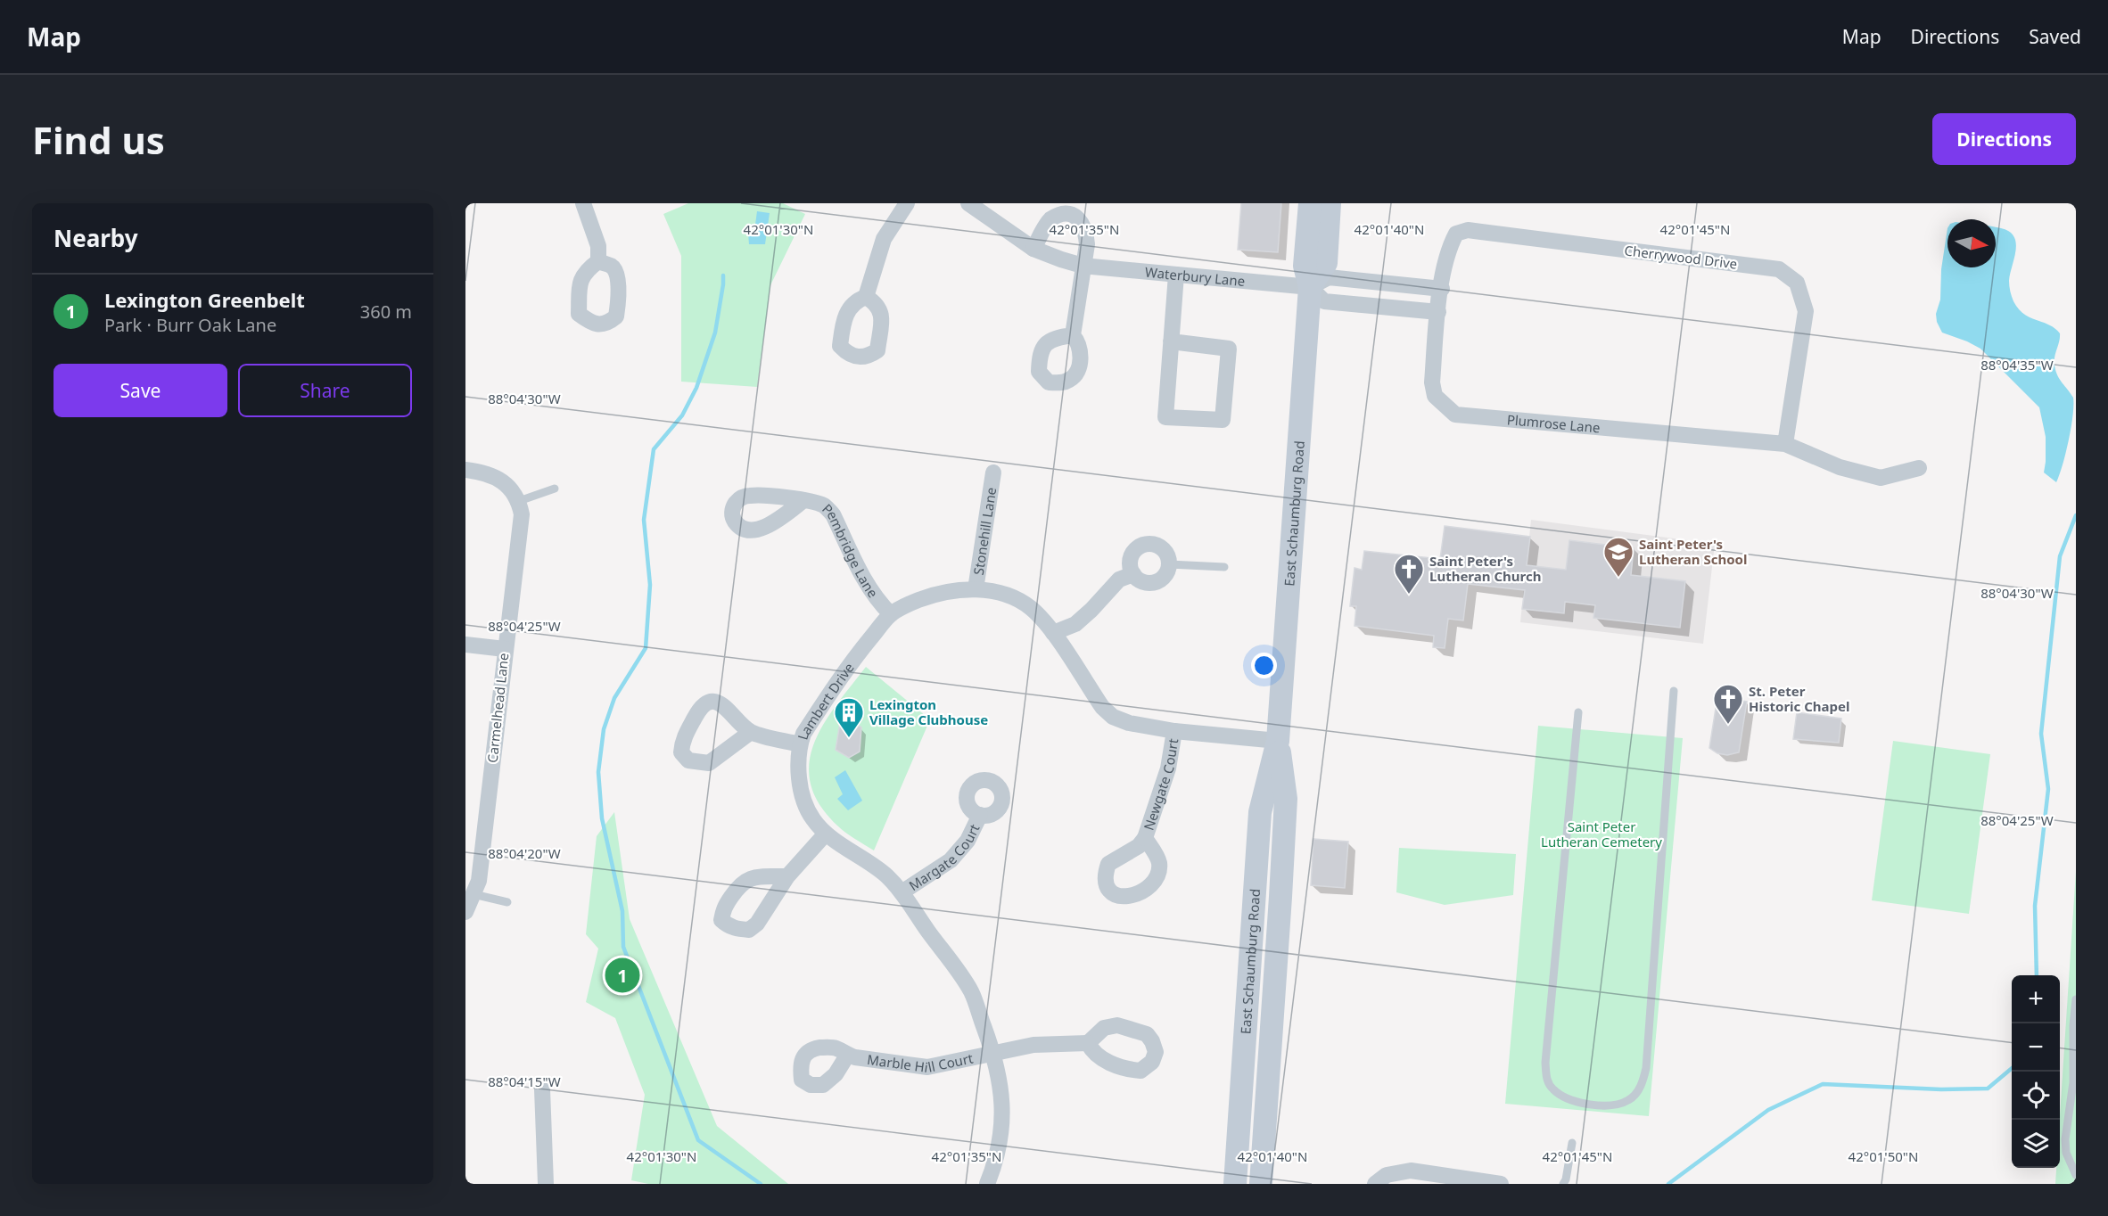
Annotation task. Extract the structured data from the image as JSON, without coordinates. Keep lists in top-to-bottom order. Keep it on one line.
{"streets":{"main road":["East Schaumburg Road"],"street":["Cherrywood Drive","Waterbury Lane","Plumrose Lane","Stonehill Lane","Pembridge Lane","Lambert Drive","Carmelhead Lane","Newgate Court","Margate Court","Marble Hill Court"]},"crossings":[["Cherrywood Drive","Waterbury Lane"],["Cherrywood Drive","Plumrose Lane"],["Waterbury Lane","Plumrose Lane"],["Waterbury Lane","East Schaumburg Road"],["East Schaumburg Road","Lambert Drive"],["Stonehill Lane","Lambert Drive"],["Pembridge Lane","Lambert Drive"],["Lambert Drive","Newgate Court"],["Lambert Drive","Margate Court"],["Lambert Drive","Marble Hill Court"]],"parks":["Saint Peter Lutheran Cemetery"],"places":{"school or university":["Saint Peter's Lutheran School"],"church":["Saint Peter's Lutheran Church","St. Peter Historic Chapel"],"building":["Lexington Village Clubhouse"]},"north":"right","page":{"header":"Map","nav":["Map","Directions","Saved"],"buttons":["Directions",["Save","Share"]],"title":"Find us","heading":"Nearby","list":[{"mark":"1","name":"Lexington Greenbelt","note":"Park · Burr Oak Lane","value":"360 m"}],"pins":"1","map_buttons":["+","−"]},"coordinates":["42°01'30\"N","42°01'35\"N","42°01'40\"N","42°01'45\"N","88°04'35\"W","88°04'30\"W","88°04'25\"W","88°04'20\"W","88°04'15\"W","42°01'50\"N"]}
